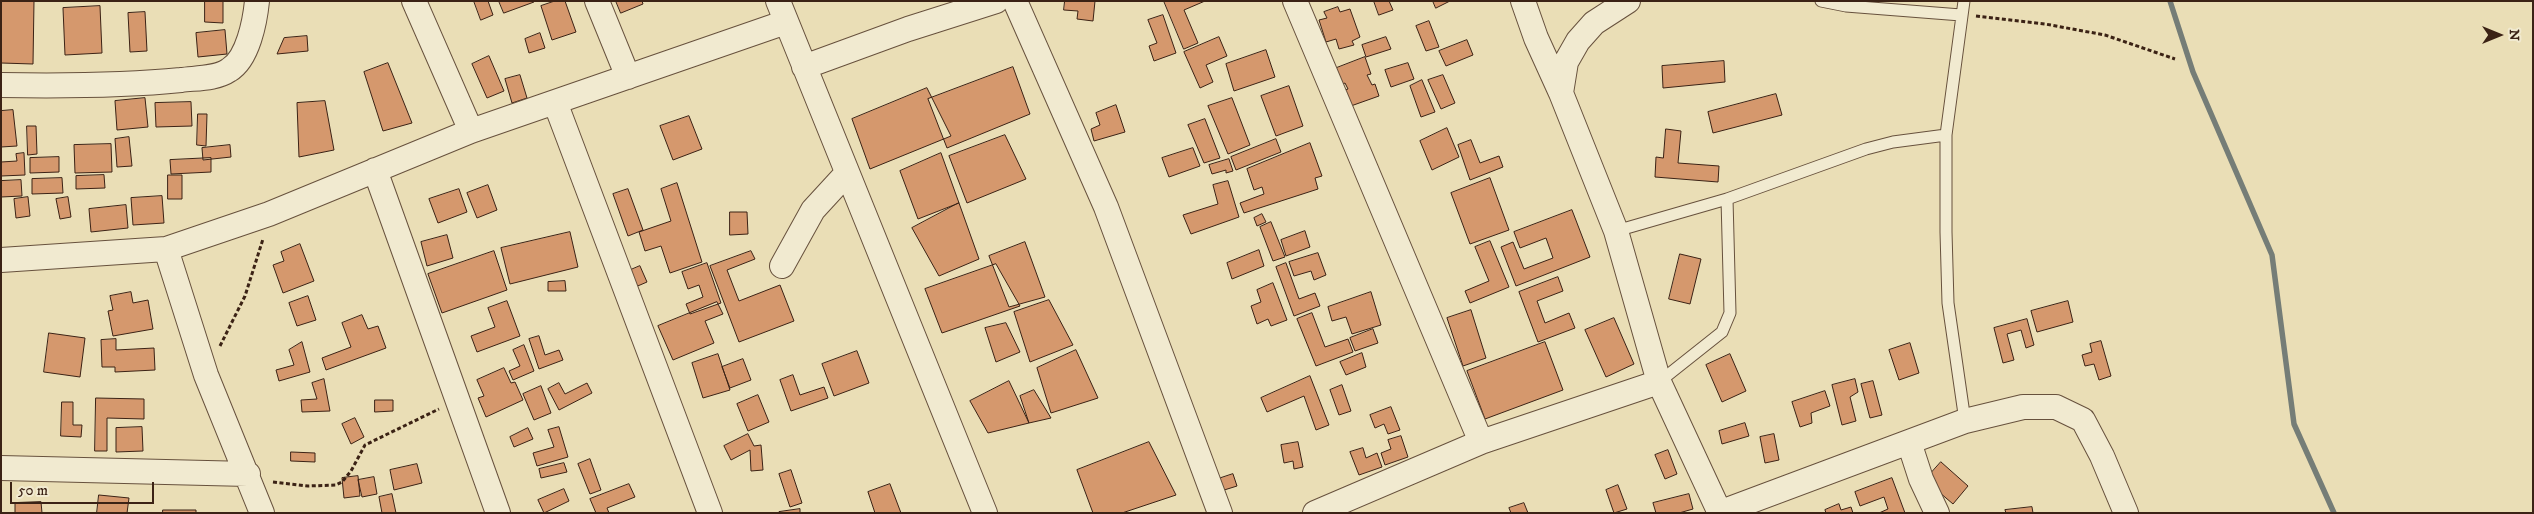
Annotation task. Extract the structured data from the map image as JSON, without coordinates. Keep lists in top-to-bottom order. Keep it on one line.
{"scale_bar":"50 m","north":"right"}
